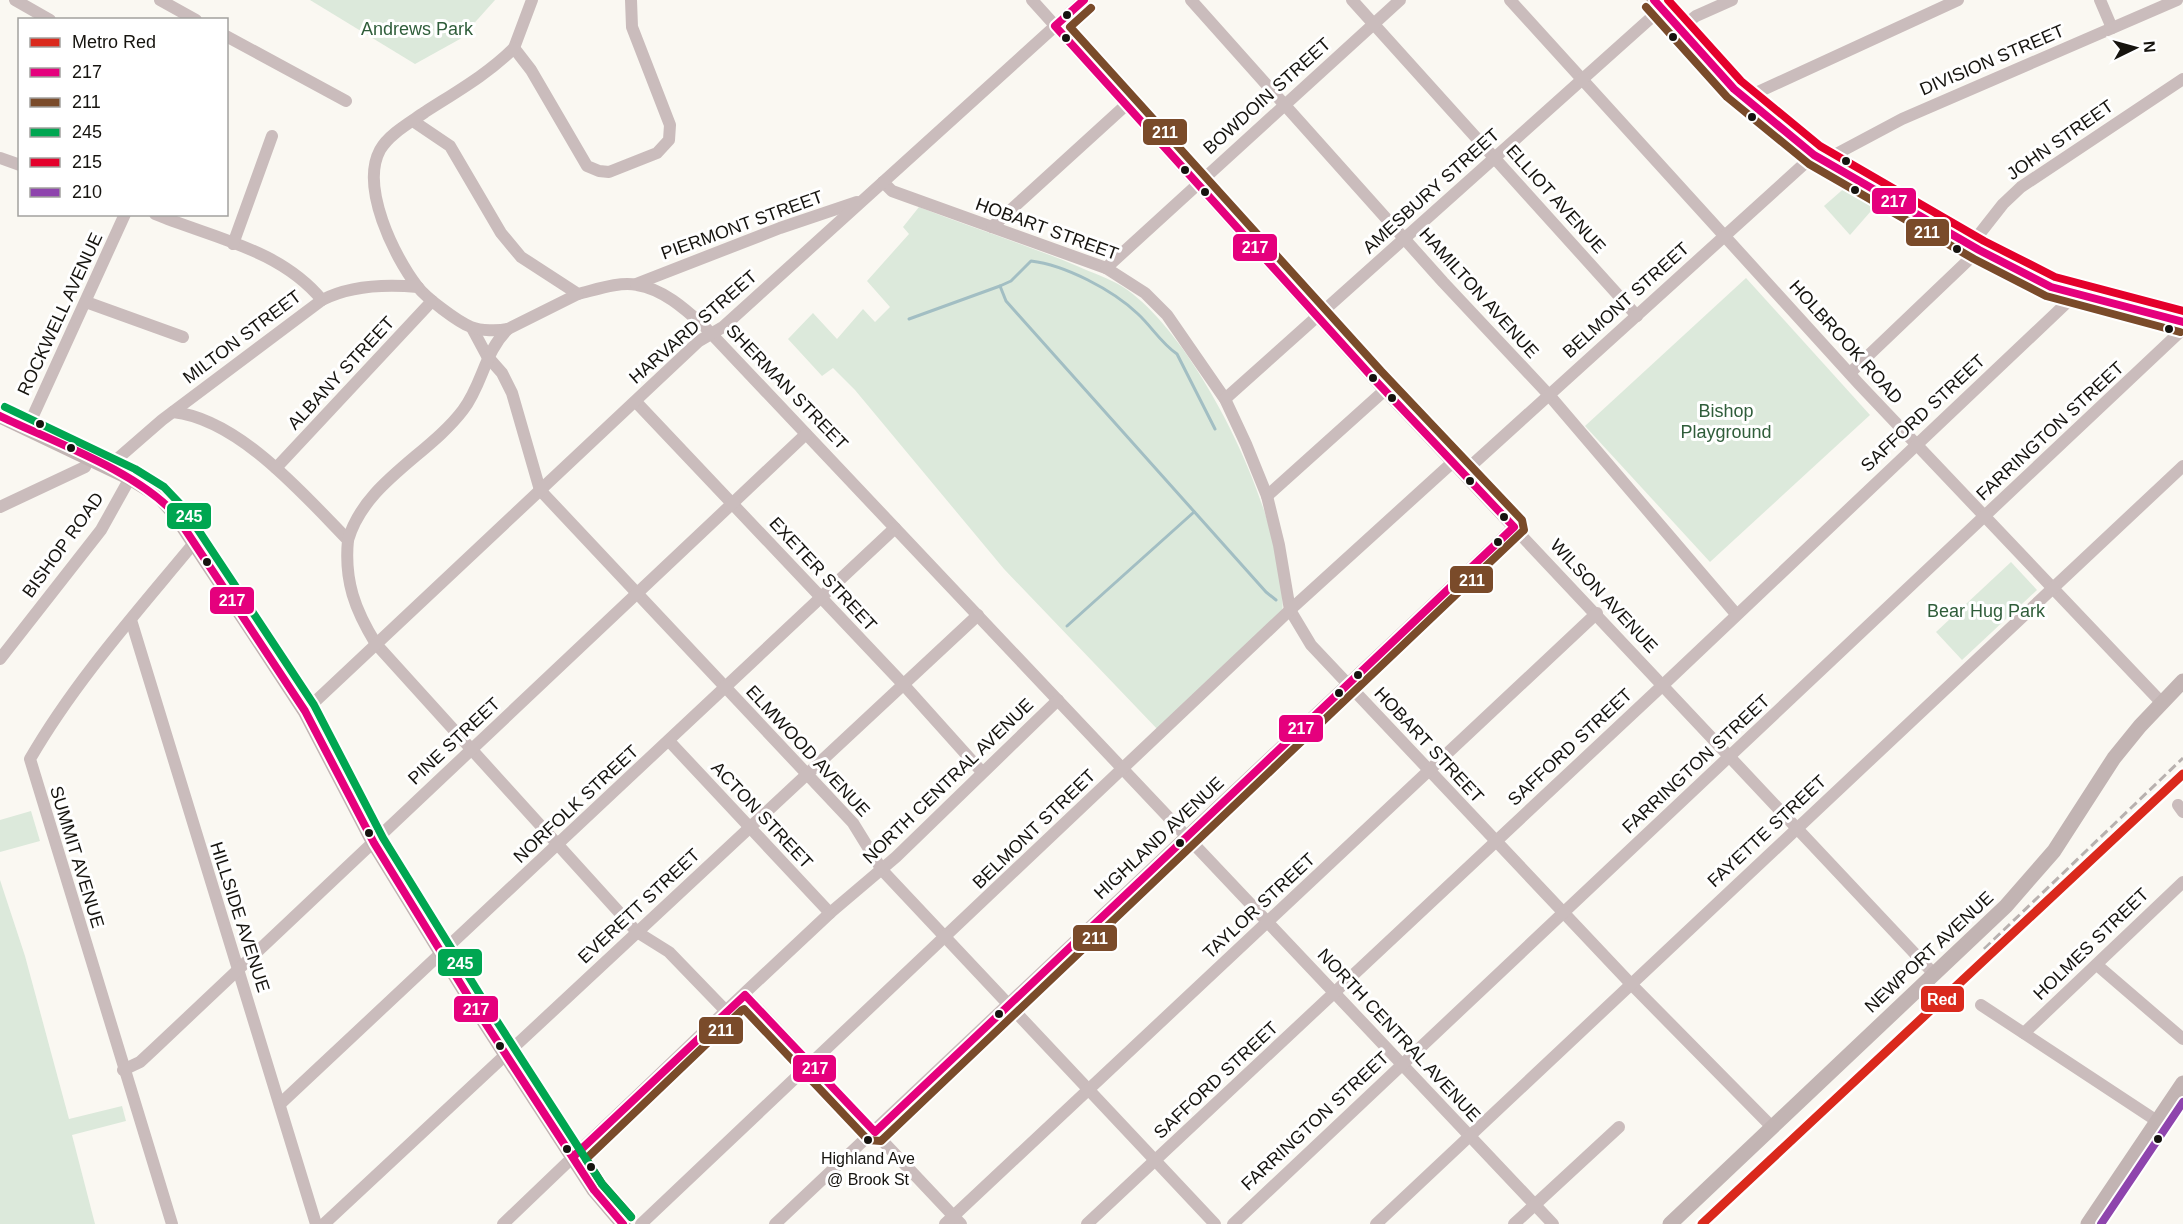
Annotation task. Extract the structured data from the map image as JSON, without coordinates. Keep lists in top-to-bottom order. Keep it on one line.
{"streets":{"main road":["NEWPORT AVENUE"],"street":["DIVISION STREET","BOWDOIN STREET","JOHN STREET","AMESBURY STREET","ELLIOT AVENUE","PIERMONT STREET","HOBART STREET","HAMILTON AVENUE","BELMONT STREET","ROCKWELL AVENUE","HARVARD STREET","MILTON STREET","HOLBROOK ROAD","ALBANY STREET","SHERMAN STREET","SAFFORD STREET","FARRINGTON STREET","BISHOP ROAD","EXETER STREET","WILSON AVENUE","PINE STREET","ELMWOOD AVENUE","NORTH CENTRAL AVENUE","NORFOLK STREET","ACTON STREET","FAYETTE STREET","HIGHLAND AVENUE","SUMMIT AVENUE","EVERETT STREET","TAYLOR STREET","HILLSIDE AVENUE","HOLMES STREET"]},"crossings":[["DIVISION STREET","BELMONT STREET"],["BOWDOIN STREET","ELLIOT AVENUE"],["BOWDOIN STREET","HOBART STREET"],["BOWDOIN STREET","HAMILTON AVENUE"],["BOWDOIN STREET","WILSON AVENUE"],["JOHN STREET","HOLBROOK ROAD"],["AMESBURY STREET","ELLIOT AVENUE"],["AMESBURY STREET","HOBART STREET"],["AMESBURY STREET","HAMILTON AVENUE"],["AMESBURY STREET","HOLBROOK ROAD"],["AMESBURY STREET","WILSON AVENUE"],["ELLIOT AVENUE","BELMONT STREET"],["PIERMONT STREET","HARVARD STREET"],["PIERMONT STREET","SHERMAN STREET"],["HOBART STREET","BELMONT STREET"],["HOBART STREET","HARVARD STREET"],["HOBART STREET","SAFFORD STREET"],["HOBART STREET","FARRINGTON STREET"],["HOBART STREET","FAYETTE STREET"],["HOBART STREET","HIGHLAND AVENUE"],["HOBART STREET","TAYLOR STREET"],["HOBART STREET","NEWPORT AVENUE"],["HAMILTON AVENUE","BELMONT STREET"],["HAMILTON AVENUE","SAFFORD STREET"],["BELMONT STREET","HOLBROOK ROAD"],["BELMONT STREET","WILSON AVENUE"],["BELMONT STREET","ELMWOOD AVENUE"],["BELMONT STREET","NORTH CENTRAL AVENUE"],["HARVARD STREET","SHERMAN STREET"],["HARVARD STREET","EXETER STREET"],["HARVARD STREET","WILSON AVENUE"],["HARVARD STREET","ELMWOOD AVENUE"],["MILTON STREET","ELMWOOD AVENUE"],["HOLBROOK ROAD","SAFFORD STREET"],["HOLBROOK ROAD","FARRINGTON STREET"],["HOLBROOK ROAD","FAYETTE STREET"],["HOLBROOK ROAD","NEWPORT AVENUE"],["ALBANY STREET","ELMWOOD AVENUE"],["SHERMAN STREET","PINE STREET"],["SHERMAN STREET","NORTH CENTRAL AVENUE"],["SHERMAN STREET","NORFOLK STREET"],["SHERMAN STREET","EVERETT STREET"],["SAFFORD STREET","WILSON AVENUE"],["SAFFORD STREET","ELMWOOD AVENUE"],["SAFFORD STREET","NORTH CENTRAL AVENUE"],["FARRINGTON STREET","WILSON AVENUE"],["FARRINGTON STREET","NORTH CENTRAL AVENUE"],["EXETER STREET","PINE STREET"],["EXETER STREET","NORTH CENTRAL AVENUE"],["EXETER STREET","NORFOLK STREET"],["EXETER STREET","EVERETT STREET"],["WILSON AVENUE","FAYETTE STREET"],["WILSON AVENUE","HIGHLAND AVENUE"],["WILSON AVENUE","TAYLOR STREET"],["WILSON AVENUE","NEWPORT AVENUE"],["PINE STREET","ELMWOOD AVENUE"],["PINE STREET","SUMMIT AVENUE"],["PINE STREET","HILLSIDE AVENUE"],["ELMWOOD AVENUE","NORTH CENTRAL AVENUE"],["ELMWOOD AVENUE","NORFOLK STREET"],["ELMWOOD AVENUE","HIGHLAND AVENUE"],["ELMWOOD AVENUE","EVERETT STREET"],["ELMWOOD AVENUE","TAYLOR STREET"],["NORTH CENTRAL AVENUE","ACTON STREET"],["NORTH CENTRAL AVENUE","FAYETTE STREET"],["NORTH CENTRAL AVENUE","HIGHLAND AVENUE"],["NORTH CENTRAL AVENUE","TAYLOR STREET"],["NORFOLK STREET","ACTON STREET"],["NORFOLK STREET","HILLSIDE AVENUE"],["ACTON STREET","EVERETT STREET"],["SUMMIT AVENUE","HILLSIDE AVENUE"]],"parks":["Andrews Park","Bishop Playground","Bear Hug Park"],"places":["Highland Ave @ Brook St"],"lines":["transit line 217","transit line 215","transit line 211","transit line 245","metro line Red","transit line 210"],"legend":["Metro Red","217","211","245","215","210"],"north":"right"}
